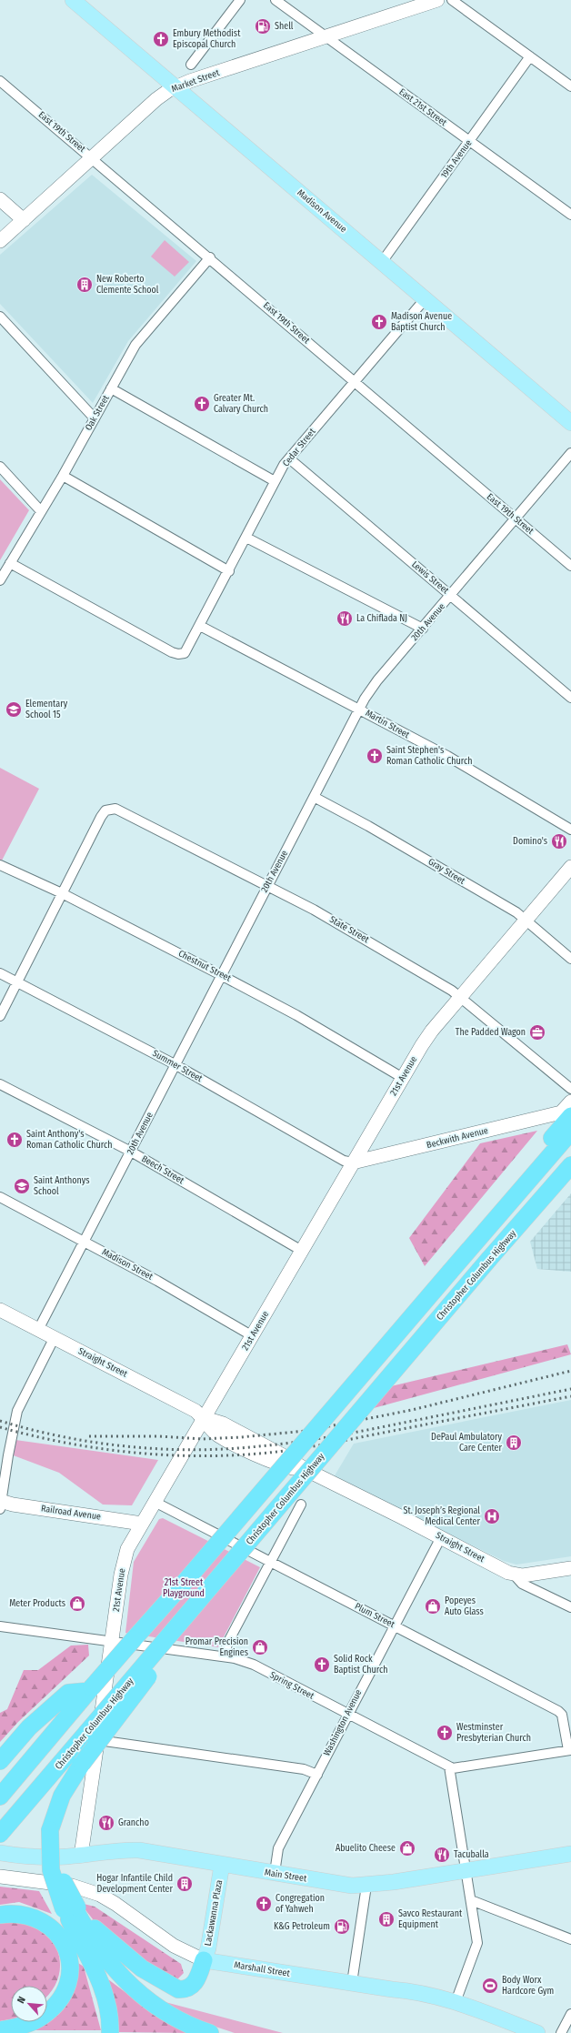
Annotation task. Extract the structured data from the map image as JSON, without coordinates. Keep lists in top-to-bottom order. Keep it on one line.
{"streets":{"highway":["Christopher Columbus Highway"],"main road":["Madison Avenue","Main Street","Lackawanna Plaza","Marshall Street"],"street":["Market Street","East 21st Street","East 19th Street","19th Avenue","Oak Street","Cedar Street","Lewis Street","20th Avenue","Martin Street","Gray Street","State Street","Chestnut Street","Summer Street","21st Avenue","Beckwith Avenue","Beech Street","Madison Street","Straight Street","Railroad Avenue","Plum Street","Spring Street","Washington Avenue"]},"crossings":[["Market Street","East 21st Street"],["Market Street","East 19th Street"],["Market Street","Madison Avenue"],["East 21st Street","19th Avenue"],["East 19th Street","Oak Street"],["East 19th Street","Cedar Street"],["East 19th Street","20th Avenue"],["19th Avenue","Madison Avenue"],["Madison Avenue","Cedar Street"],["Oak Street","Cedar Street"],["Cedar Street","Lewis Street"],["Cedar Street","Martin Street"],["Lewis Street","20th Avenue"],["20th Avenue","Martin Street"],["20th Avenue","Gray Street"],["20th Avenue","State Street"],["20th Avenue","Chestnut Street"],["20th Avenue","Summer Street"],["20th Avenue","Beech Street"],["20th Avenue","Madison Street"],["20th Avenue","Straight Street"],["Gray Street","21st Avenue"],["State Street","Chestnut Street"],["State Street","21st Avenue"],["Chestnut Street","21st Avenue"],["Summer Street","21st Avenue"],["Summer Street","Beckwith Avenue"],["21st Avenue","Beckwith Avenue"],["21st Avenue","Beech Street"],["21st Avenue","Madison Street"],["21st Avenue","Christopher Columbus Highway"],["21st Avenue","Straight Street"],["21st Avenue","Railroad Avenue"],["21st Avenue","Plum Street"],["21st Avenue","Spring Street"],["21st Avenue","Main Street"],["Straight Street","Washington Avenue"],["Plum Street","Spring Street"],["Plum Street","Washington Avenue"],["Spring Street","Washington Avenue"],["Washington Avenue","Main Street"],["Main Street","Lackawanna Plaza"],["Lackawanna Plaza","Marshall Street"]],"parks":["21st Street Playground"],"places":{"fuel station":["Shell","K&G Petroleum"],"church":["Embury Methodist Episcopal Church","Madison Avenue Baptist Church","Greater Mt. Calvary Church","Saint Stephen's Roman Catholic Church","Saint Anthony's Roman Catholic Church","Solid Rock Baptist Church","Westminster Presbyterian Church","Congregation of Yahweh"],"building":["New Roberto Clemente School","DePaul Ambulatory Care Center","Hogar Infantile Child Development Center","Savco Restaurant Equipment"],"restaurant":["La Chiflada NJ","Domino's","Grancho","Tacuballa"],"school or university":["Elementary School 15","Saint Anthonys School"],"office":["The Padded Wagon"],"hospital":["St. Joseph’s Regional Medical Center"],"shop":["Meter Products","Popeyes Auto Glass","Promar Precision Engines","Abuelito Cheese"],"sports":["Body Worx Hardcore Gym"]},"north":"top left"}
